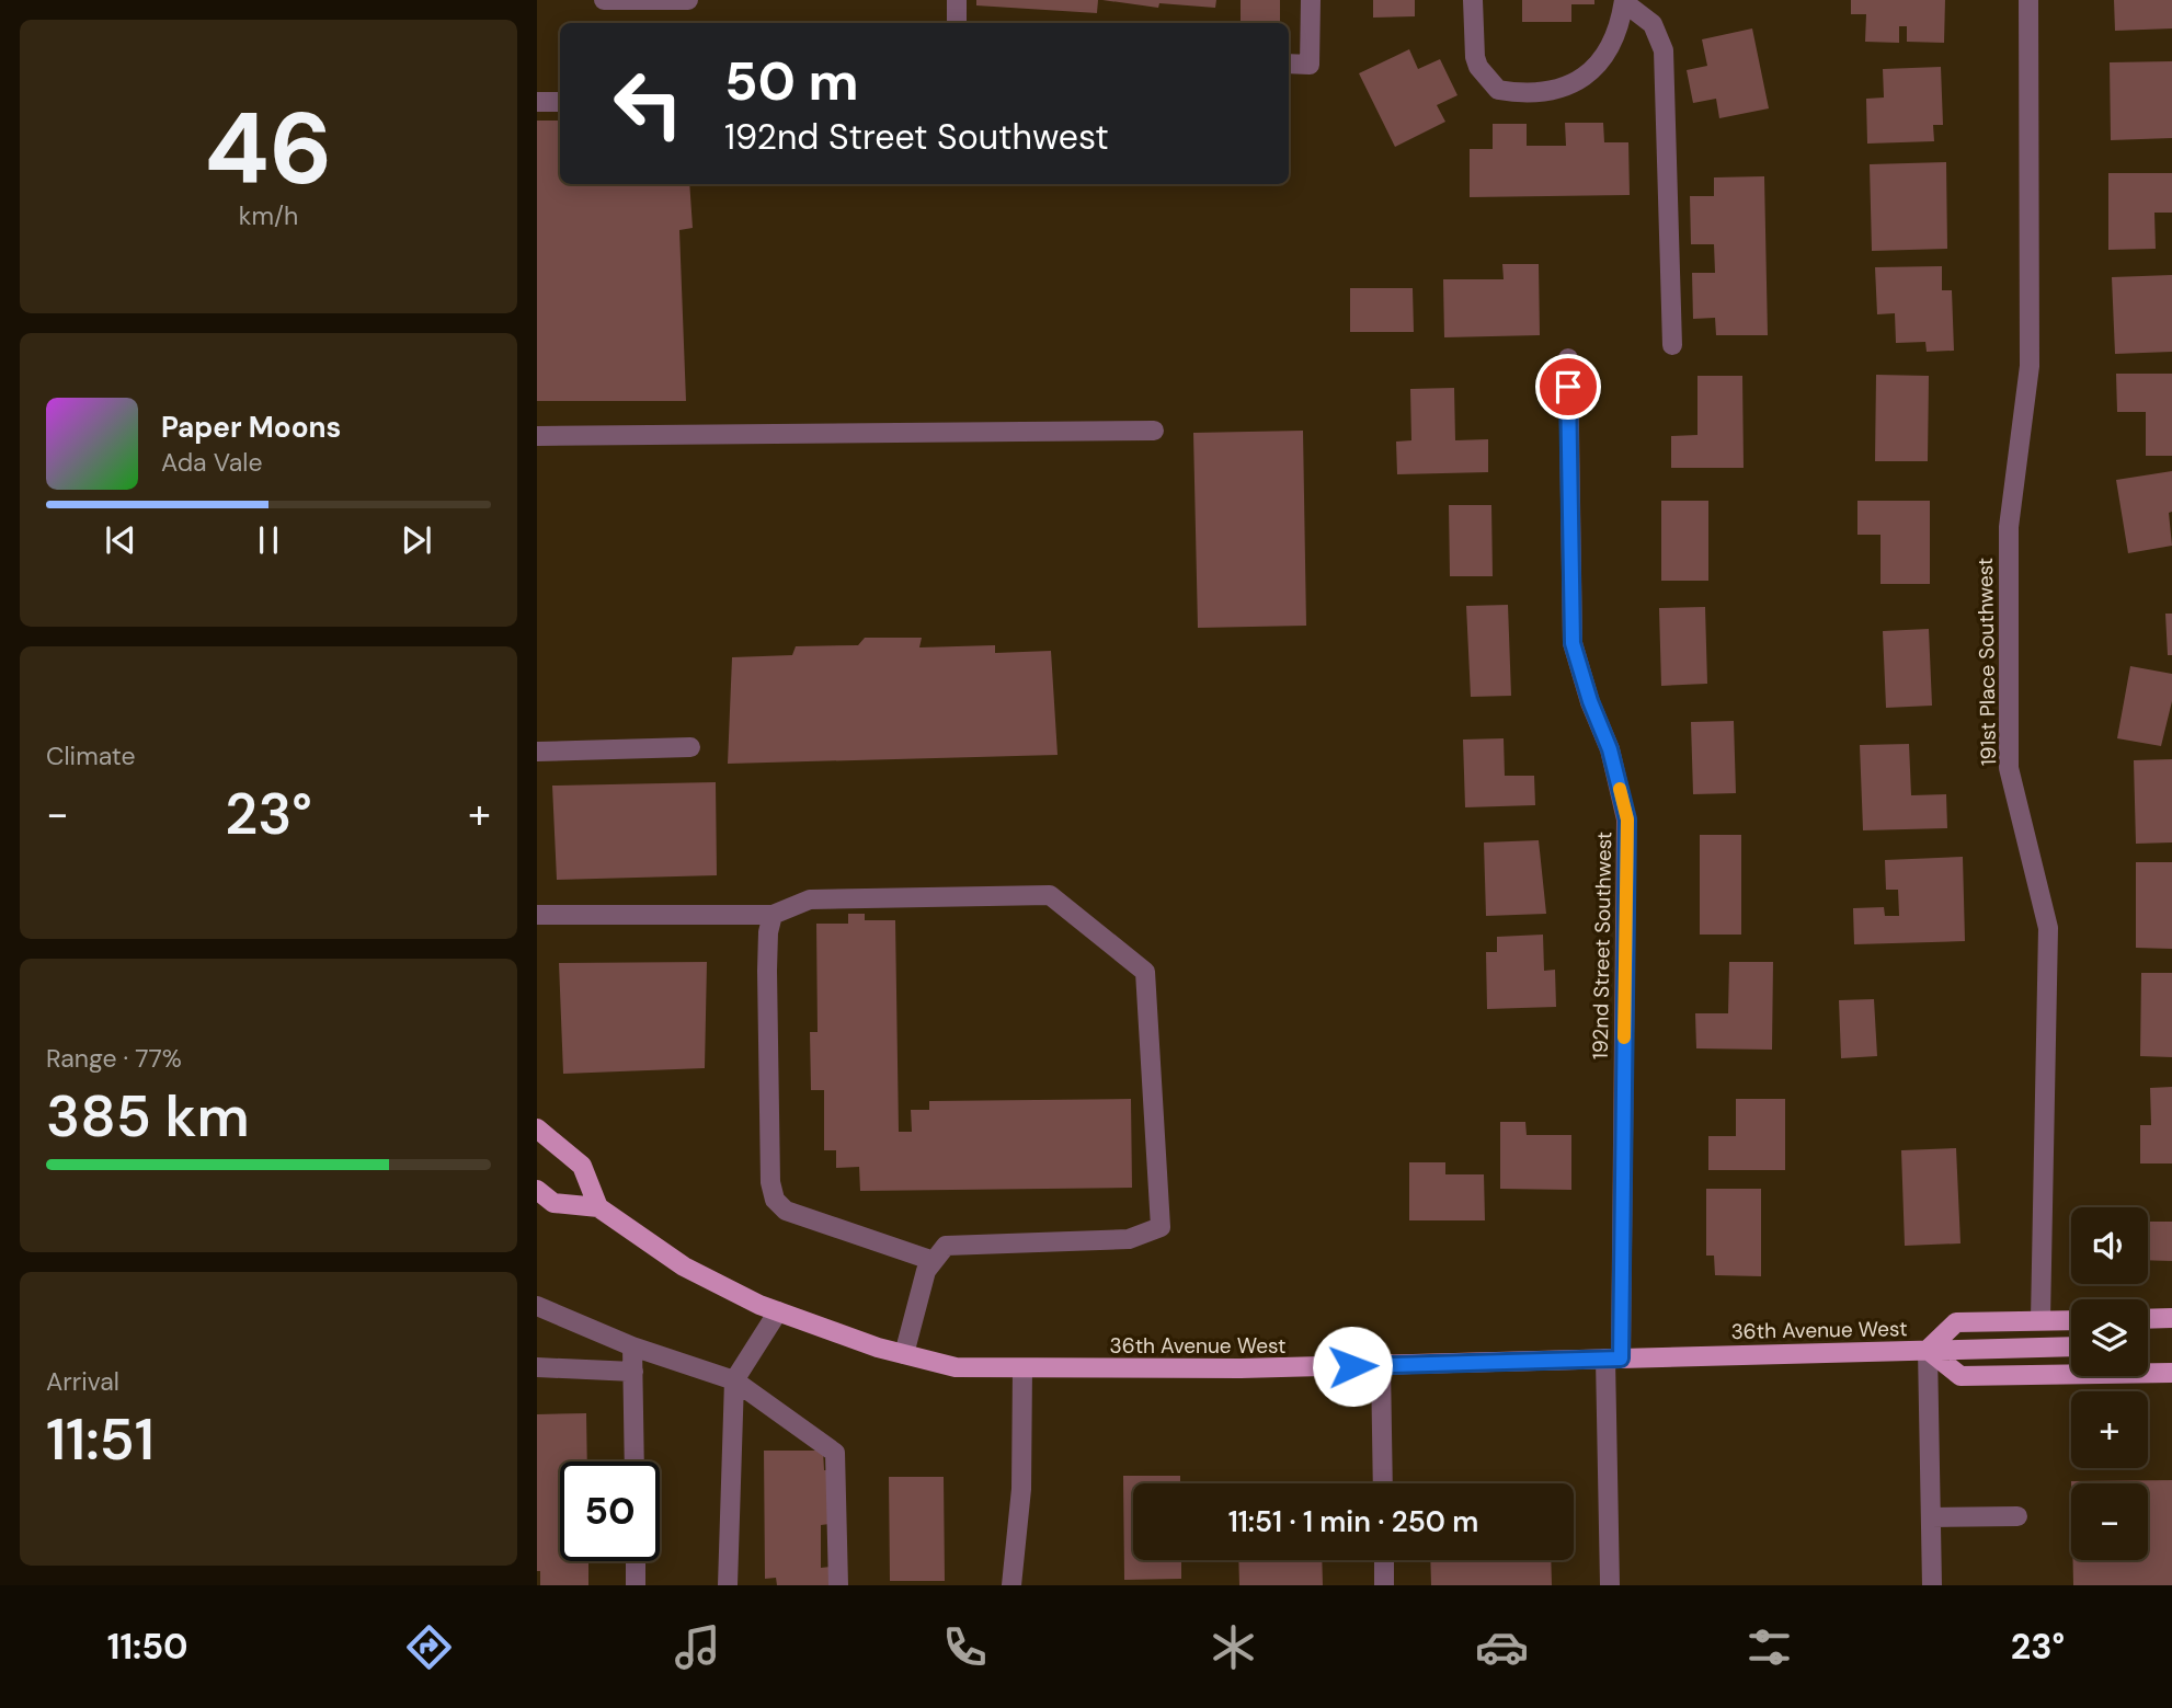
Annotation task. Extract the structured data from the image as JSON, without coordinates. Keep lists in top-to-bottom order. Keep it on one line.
{"streets":{"main road":["36th Avenue West"],"street":["191st Place Southwest","192nd Street Southwest"]},"crossings":[["191st Place Southwest","36th Avenue West"],["192nd Street Southwest","36th Avenue West"]],"page":{"tile":[["46","km/h"],"Climate",["Range · 77%","385 km"],["Arrival","11:51"]],"turn":["50 m","192nd Street Southwest"],"song":["Paper Moons","Ada Vale"],"heat":["−","23°","+"],"map_buttons":["+","−"],"limit":"50","trip":"11:51 · 1 min · 250 m","tabs":["11:50","23°"]}}
